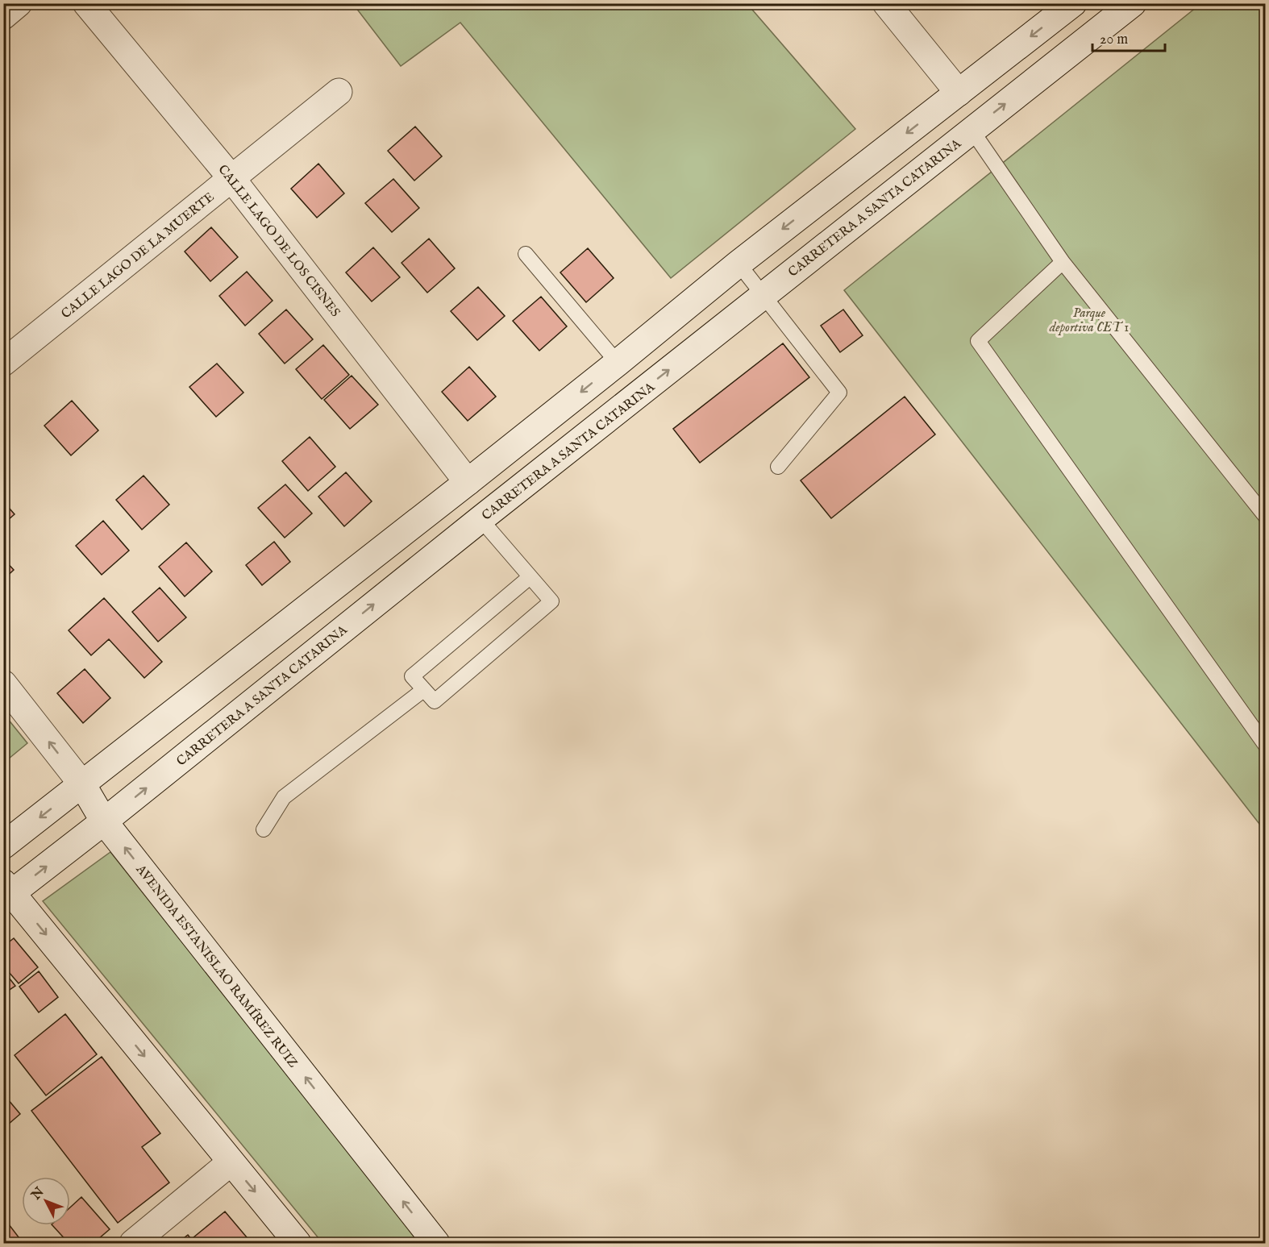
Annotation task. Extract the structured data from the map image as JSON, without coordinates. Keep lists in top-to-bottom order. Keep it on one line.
{"streets":{"main road":["CARRETERA A SANTA CATARINA","CALLE LAGO DE LOS CISNES","CALLE LAGO DE LA MUERTE","AVENIDA ESTANISLAO RAMÍREZ RUIZ"]},"crossings":[["CARRETERA A SANTA CATARINA","AVENIDA ESTANISLAO RAMÍREZ RUIZ"],["CALLE LAGO DE LOS CISNES","CALLE LAGO DE LA MUERTE"]],"parks":["Parque deportiva CET 1"],"scale_bar":"20 m","north":"top left"}
